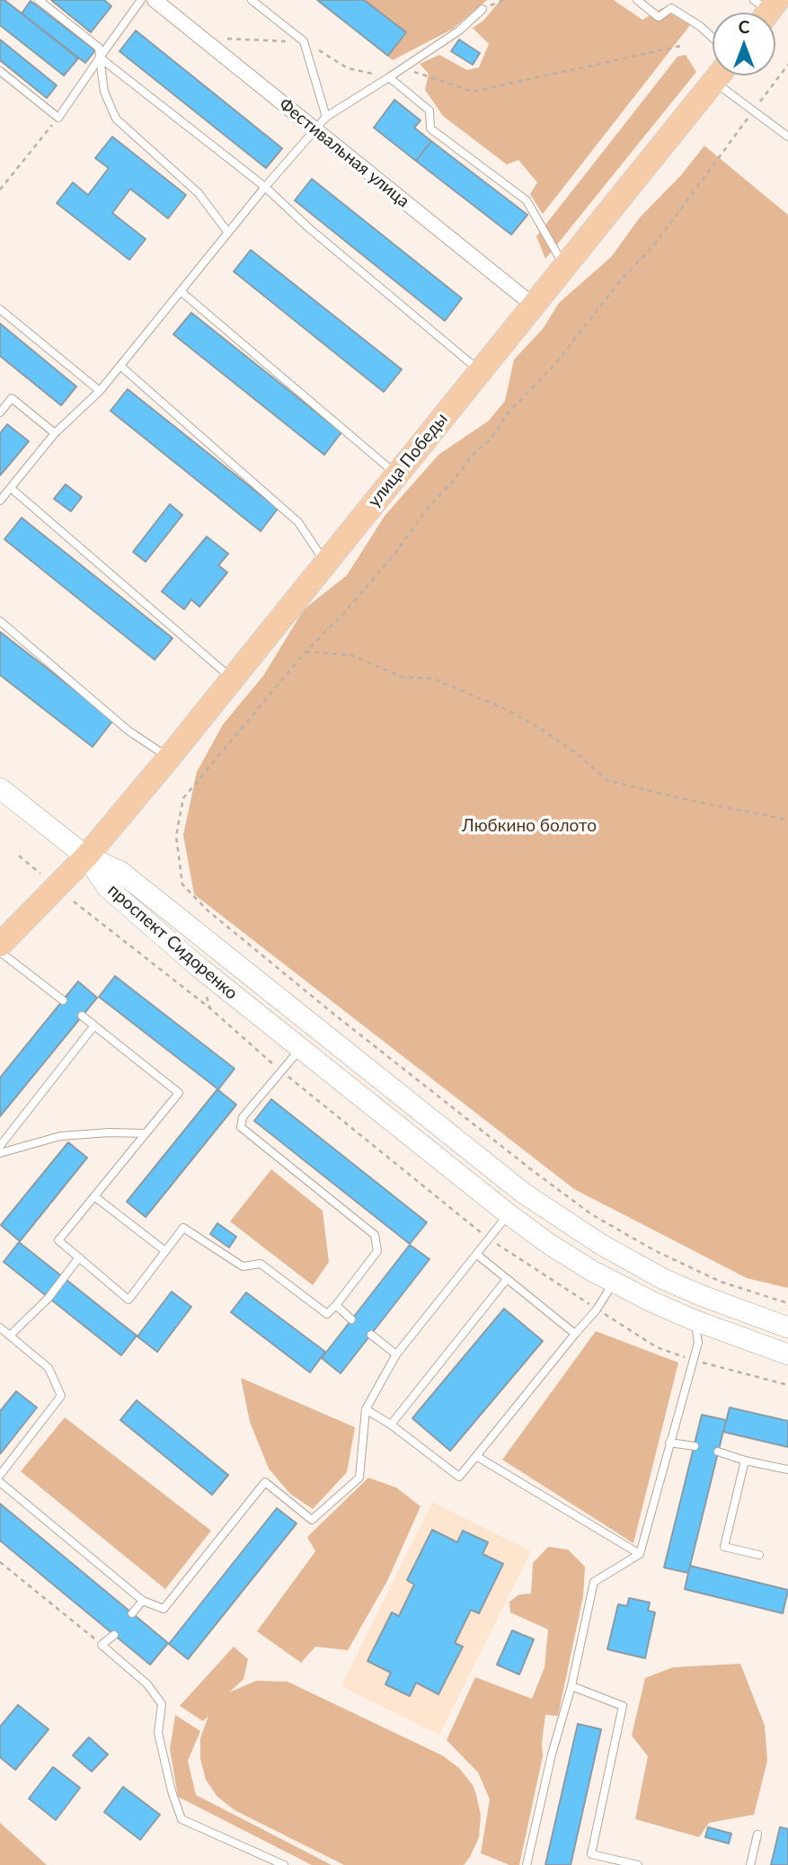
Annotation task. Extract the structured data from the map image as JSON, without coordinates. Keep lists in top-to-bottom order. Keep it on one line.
{"streets":{"main road":["улица Победы","проспект Сидоренко"],"street":["Фестивальная улица"]},"crossings":[["Фестивальная улица","улица Победы"],["улица Победы","проспект Сидоренко"]],"parks":["Любкино болото"],"north":"top"}
